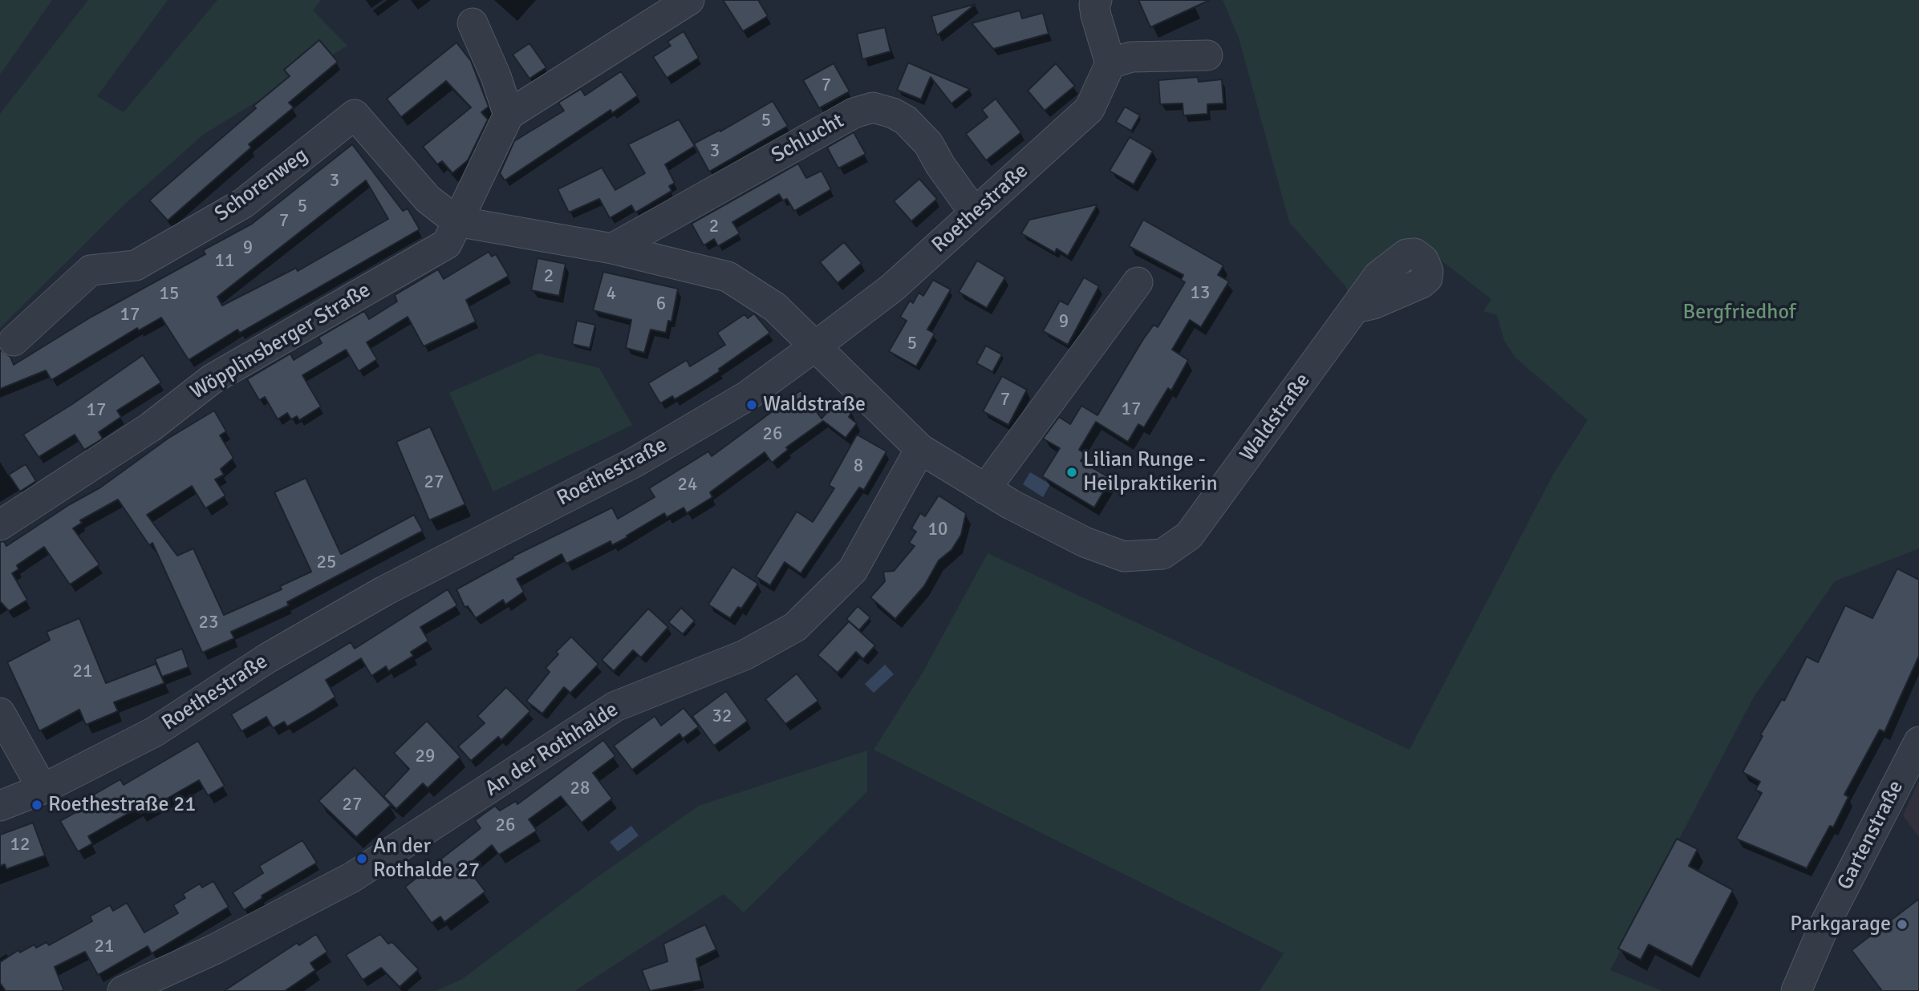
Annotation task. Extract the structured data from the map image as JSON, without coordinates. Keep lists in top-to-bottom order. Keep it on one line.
{"streets":{"street":["Schlucht","Schorenweg","Roethestraße","Wöpplinsberger Straße","Waldstraße","An der Rothhalde","Gartenstraße"]},"crossings":[["Schlucht","Roethestraße"],["Schlucht","Waldstraße"],["Schorenweg","Wöpplinsberger Straße"],["Schorenweg","Waldstraße"],["Roethestraße","Waldstraße"],["Wöpplinsberger Straße","Waldstraße"],["Waldstraße","An der Rothhalde"]],"parks":["Bergfriedhof"],"places":["Waldstraße","Lilian Runge - Heilpraktikerin","Roethestraße 21","An der Rothalde 27","Parkgarage"],"house_numbers":["7","5","3","3","5","7","2","9","11","2","13","15","4","6","17","9","5","7","17","17","26","8","27","24","10","25","23","21","32","29","28","27","26","12","21"]}
